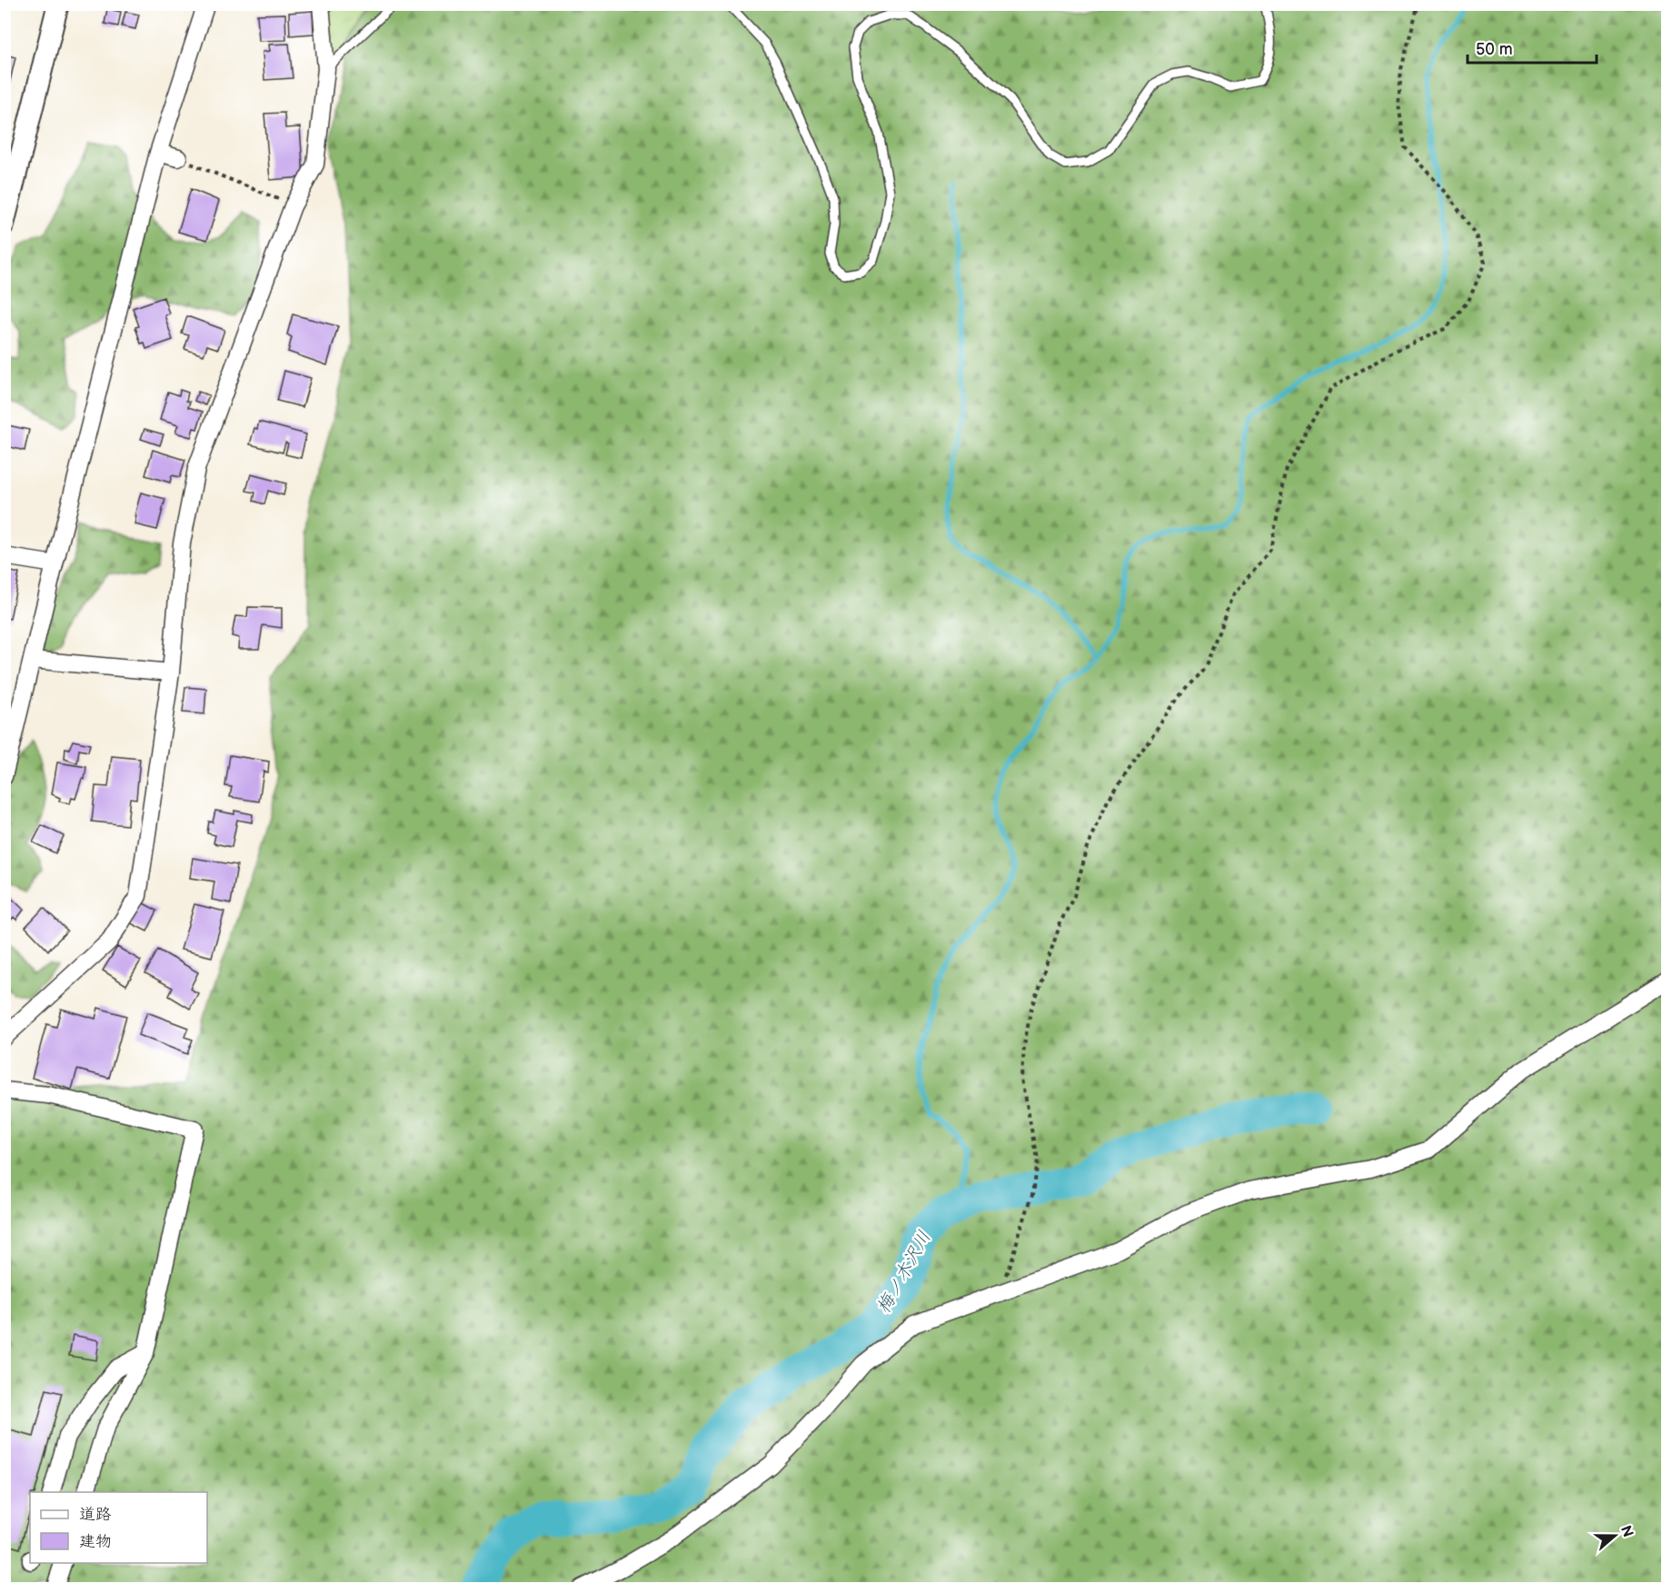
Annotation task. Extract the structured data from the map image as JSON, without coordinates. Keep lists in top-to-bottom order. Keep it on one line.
{"water":["梅ノ木沢川"],"legend":["道路","建物"],"scale_bar":"50 m","north":"right"}
